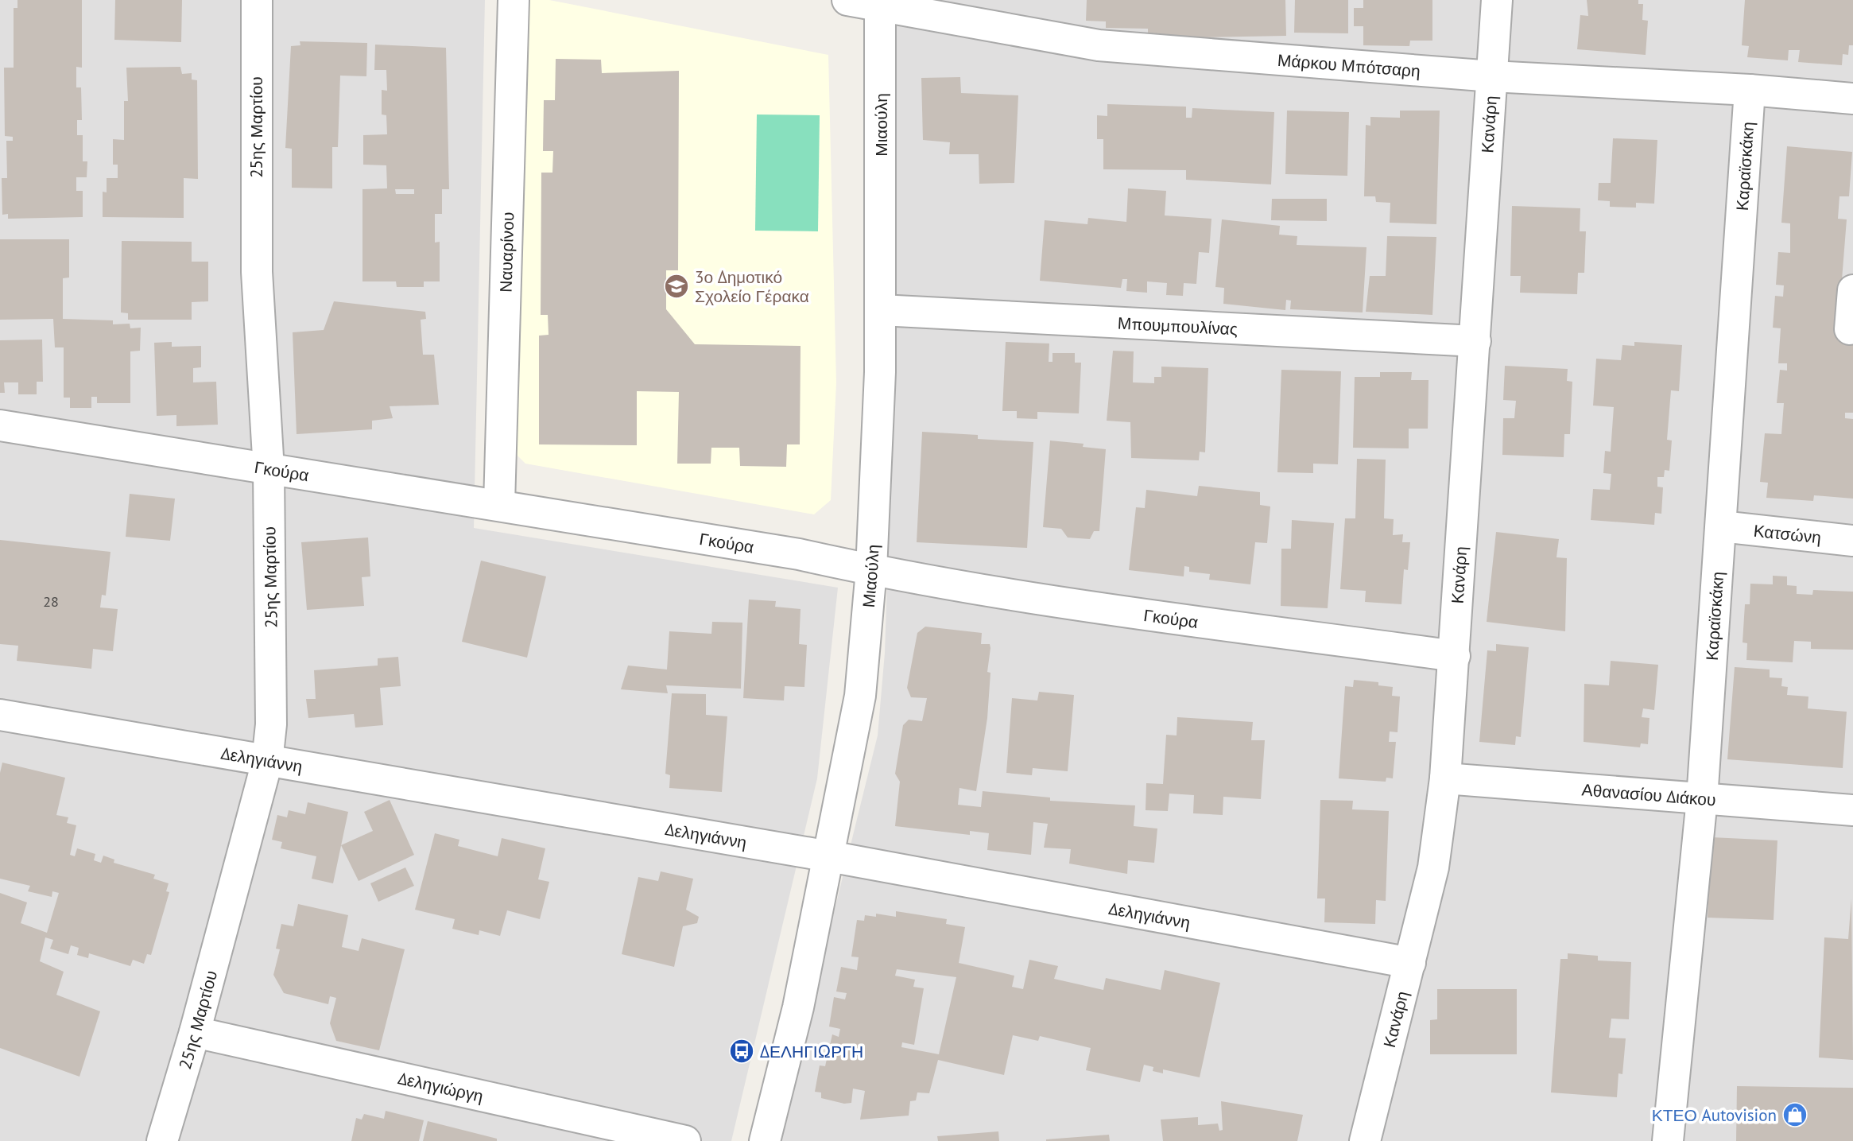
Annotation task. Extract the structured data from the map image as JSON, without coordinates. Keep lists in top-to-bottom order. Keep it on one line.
{"streets":{"street":["Μάρκου Μπότσαρη","Μιαούλη","Κανάρη","25ης Μαρτίου","Καραϊσκάκη","Ναυαρίνου","Μπουμπουλίνας","Γκούρα","Κατσώνη","Δεληγιάννη","Αθανασίου Διάκου","Δεληγιώργη"]},"crossings":[["Μάρκου Μπότσαρη","Μιαούλη"],["Μάρκου Μπότσαρη","Κανάρη"],["Μάρκου Μπότσαρη","Καραϊσκάκη"],["Μιαούλη","Μπουμπουλίνας"],["Μιαούλη","Γκούρα"],["Μιαούλη","Δεληγιάννη"],["Κανάρη","Μπουμπουλίνας"],["Κανάρη","Γκούρα"],["Κανάρη","Δεληγιάννη"],["Κανάρη","Αθανασίου Διάκου"],["25ης Μαρτίου","Γκούρα"],["25ης Μαρτίου","Δεληγιάννη"],["25ης Μαρτίου","Δεληγιώργη"],["Καραϊσκάκη","Κατσώνη"],["Καραϊσκάκη","Αθανασίου Διάκου"],["Ναυαρίνου","Γκούρα"]],"places":{"school or university":["3ο Δημοτικό Σχολείο Γέρακα"],"bus stop":["ΔΕΛΗΓΙΩΡΓΗ"],"shop":["ΚΤΕΟ Autovision"]},"house_numbers":["28"]}
